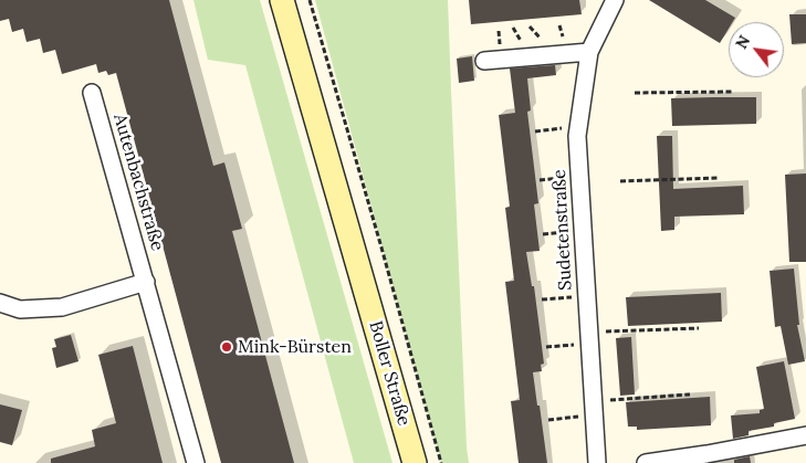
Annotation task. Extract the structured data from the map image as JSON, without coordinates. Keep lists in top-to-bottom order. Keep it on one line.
{"streets":{"main road":["Boller Straße"],"street":["Autenbachstraße","Sudetenstraße"]},"places":["Mink-Bürsten"],"north":"top left"}
